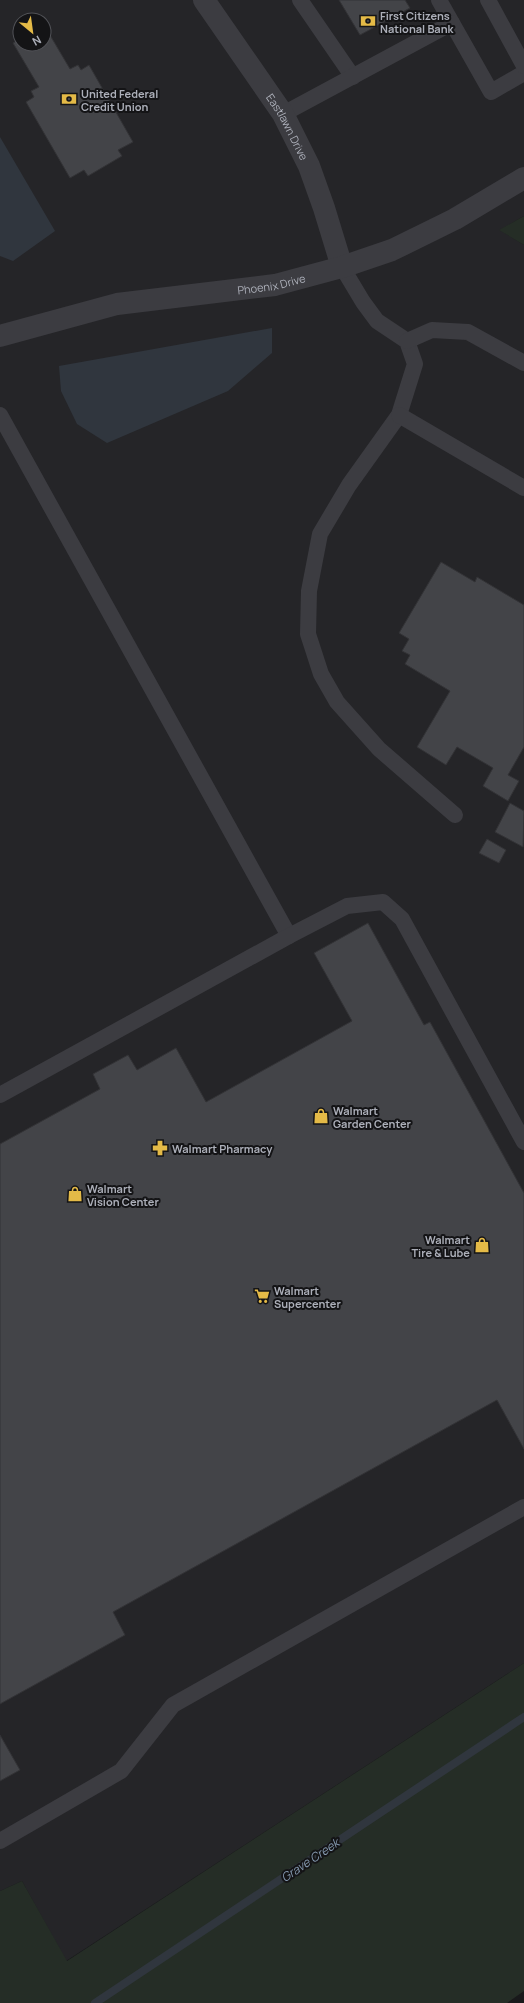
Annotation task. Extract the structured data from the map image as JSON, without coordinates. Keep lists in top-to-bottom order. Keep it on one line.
{"streets":{"street":["Eastlawn Drive","Phoenix Drive"]},"crossings":[["Eastlawn Drive","Phoenix Drive"]],"water":["Grave Creek"],"places":{"bank":["First Citizens National Bank","United Federal Credit Union"],"shop":["Walmart Garden Center","Walmart Vision Center","Walmart Tire & Lube"],"pharmacy":["Walmart Pharmacy"],"supermarket":["Walmart Supercenter"]},"north":"bottom right"}
